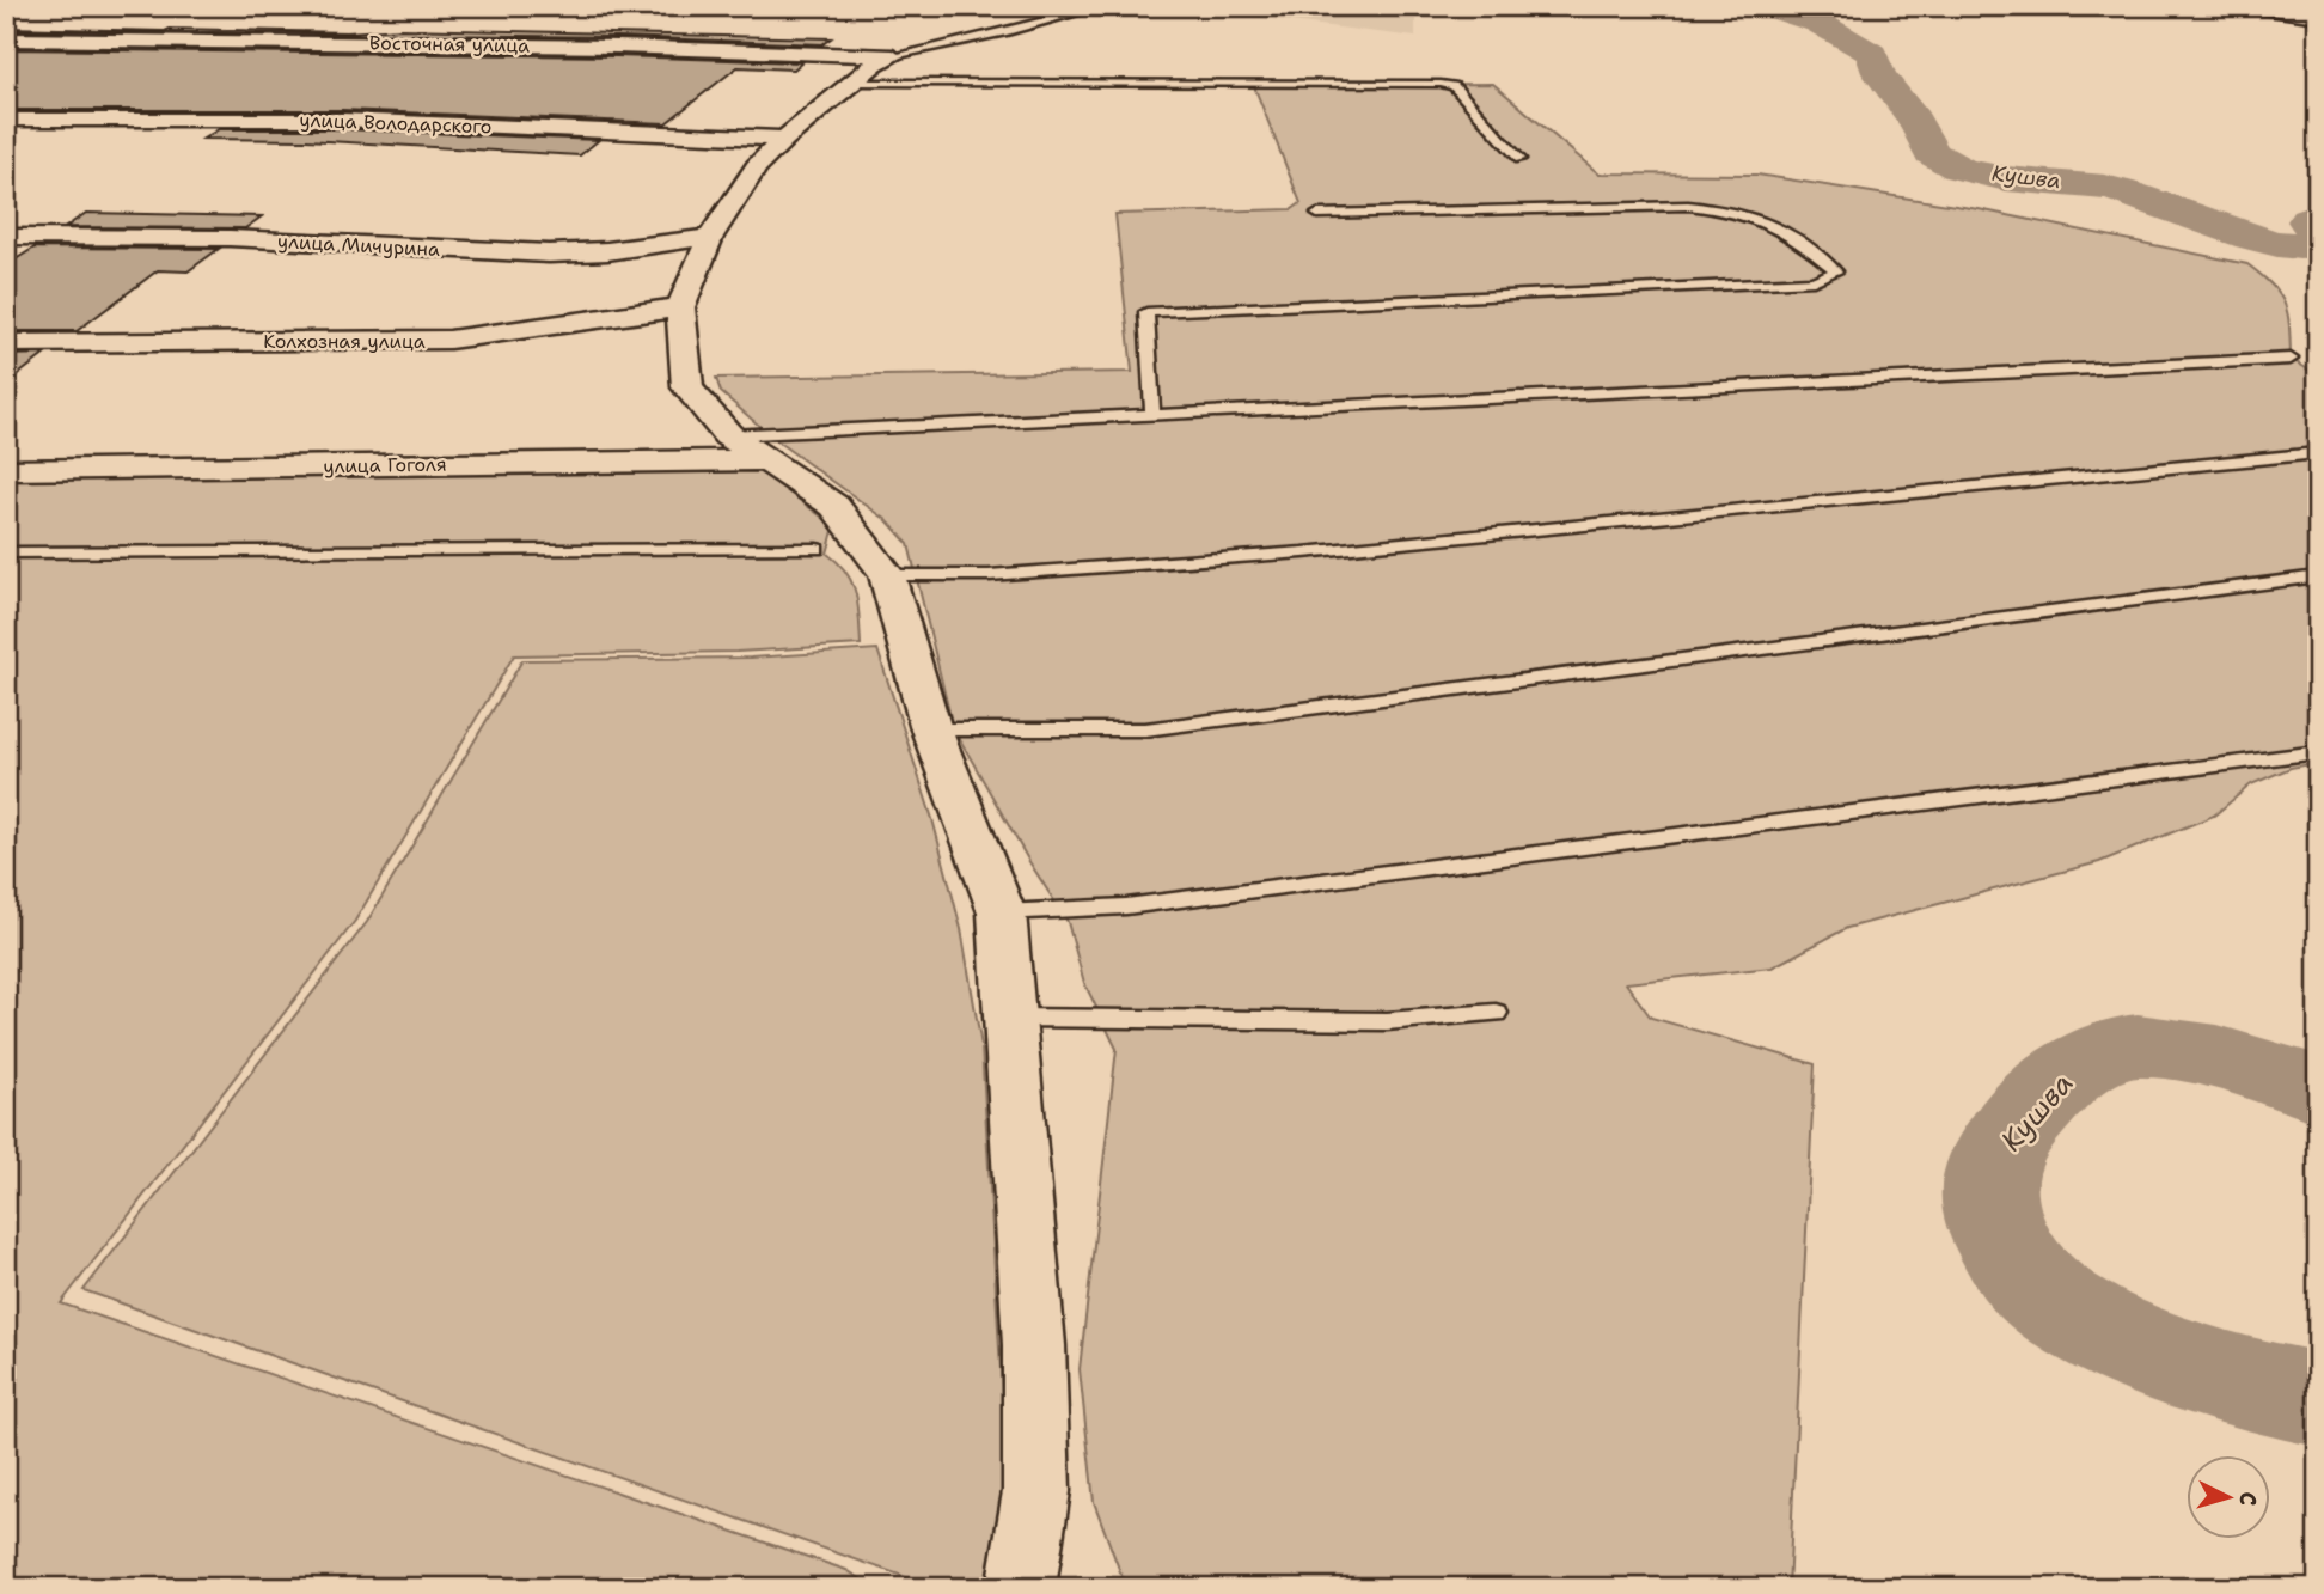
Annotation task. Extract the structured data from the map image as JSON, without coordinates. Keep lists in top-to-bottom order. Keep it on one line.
{"streets":{"street":["Восточная улица","улица Володарского","улица Мичурина","Колхозная улица","улица Гоголя"]},"water":["Кушва"],"north":"right"}
